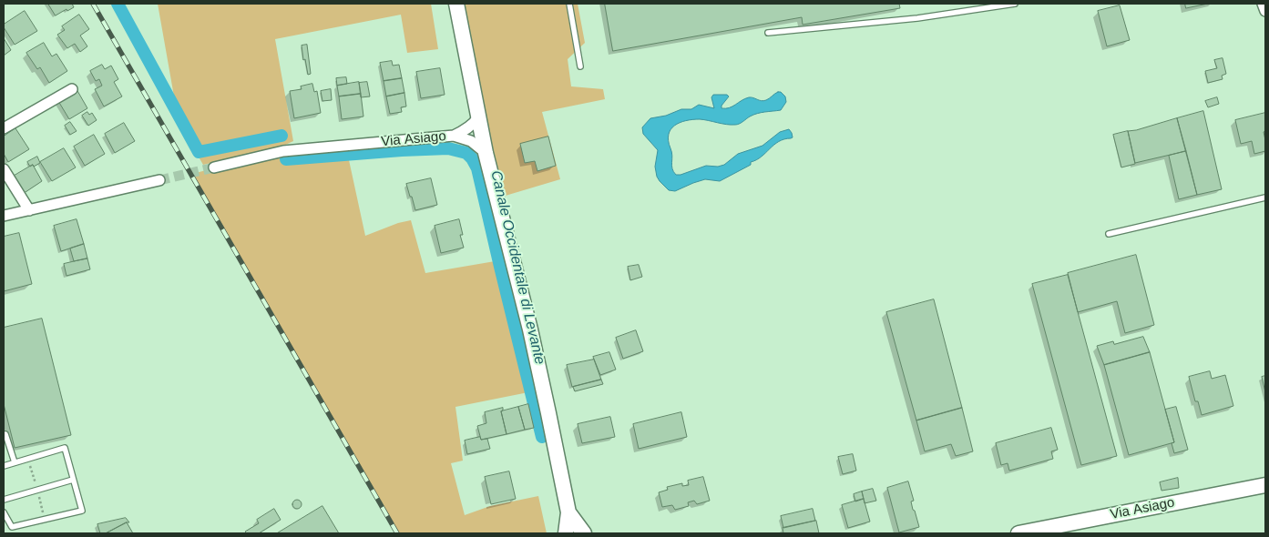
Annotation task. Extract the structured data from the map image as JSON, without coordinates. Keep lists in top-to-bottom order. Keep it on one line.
{"streets":{"main road":["Via Asiago"]},"water":["Canale Occidentale di Levante"]}
